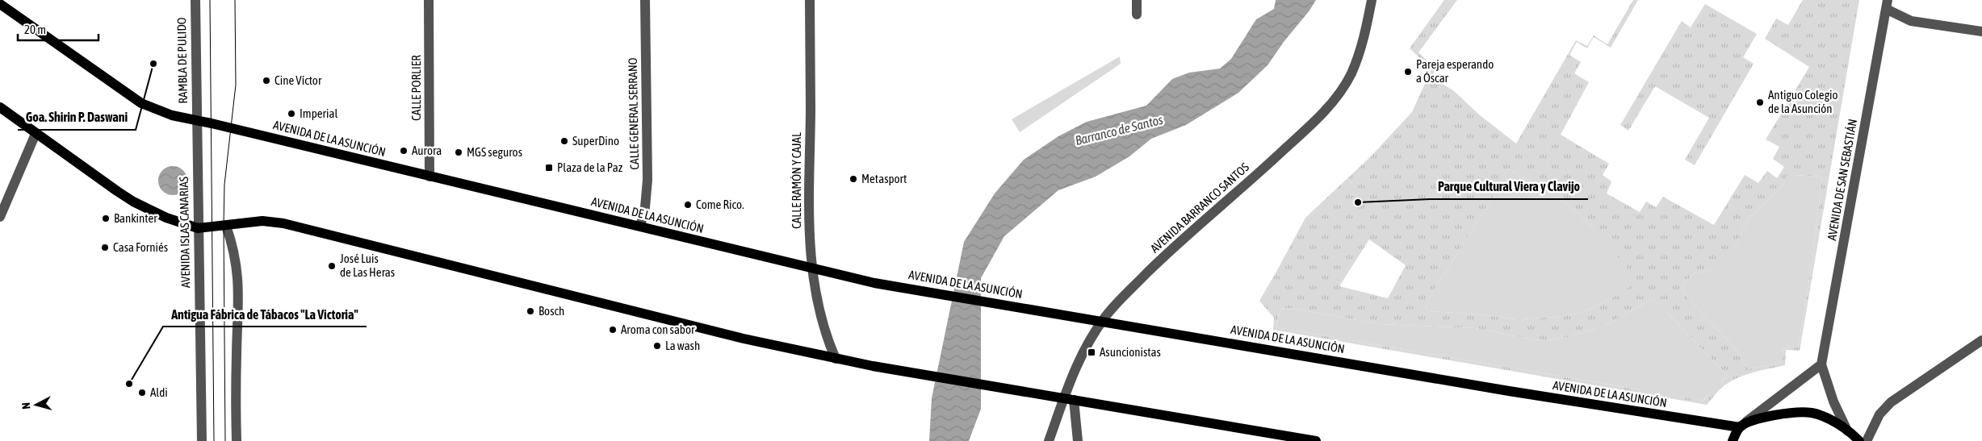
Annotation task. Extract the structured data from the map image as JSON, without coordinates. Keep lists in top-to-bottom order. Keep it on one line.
{"streets":{"main road":["AVENIDA DE LA ASUNCIÓN"],"street":["RAMBLA DE PULIDO","CALLE PORLIER","CALLE GENERAL SERRANO","AVENIDA DE SAN SEBASTIÁN","CALLE RAMÓN Y CAJAL","AVENIDA BARRANCO SANTOS","AVENIDA ISLAS CANARIAS"]},"crossings":[["RAMBLA DE PULIDO","AVENIDA DE LA ASUNCIÓN"],["RAMBLA DE PULIDO","AVENIDA ISLAS CANARIAS"],["CALLE PORLIER","AVENIDA DE LA ASUNCIÓN"],["CALLE GENERAL SERRANO","AVENIDA DE LA ASUNCIÓN"],["AVENIDA DE LA ASUNCIÓN","CALLE RAMÓN Y CAJAL"],["AVENIDA DE LA ASUNCIÓN","AVENIDA ISLAS CANARIAS"]],"water":["Barranco de Santos"],"places":{"other":["Goa. Shirin P. Daswani","Pareja esperando a Óscar","Cine Víctor","Antiguo Colegio de la Asunción","Imperial","SuperDino","Aurora","MGS seguros","Metasport","Parque Cultural Viera y Clavijo","Come Rico.","Bankinter","Casa Forniés","José Luis de Las Heras","Bosch","Aroma con sabor","La wash","Antigua Fábrica de Tábacos \"La Victoria\"","Aldi"],"transit":["Plaza de la Paz","Asuncionistas"]},"scale_bar":"20 m","north":"left"}
